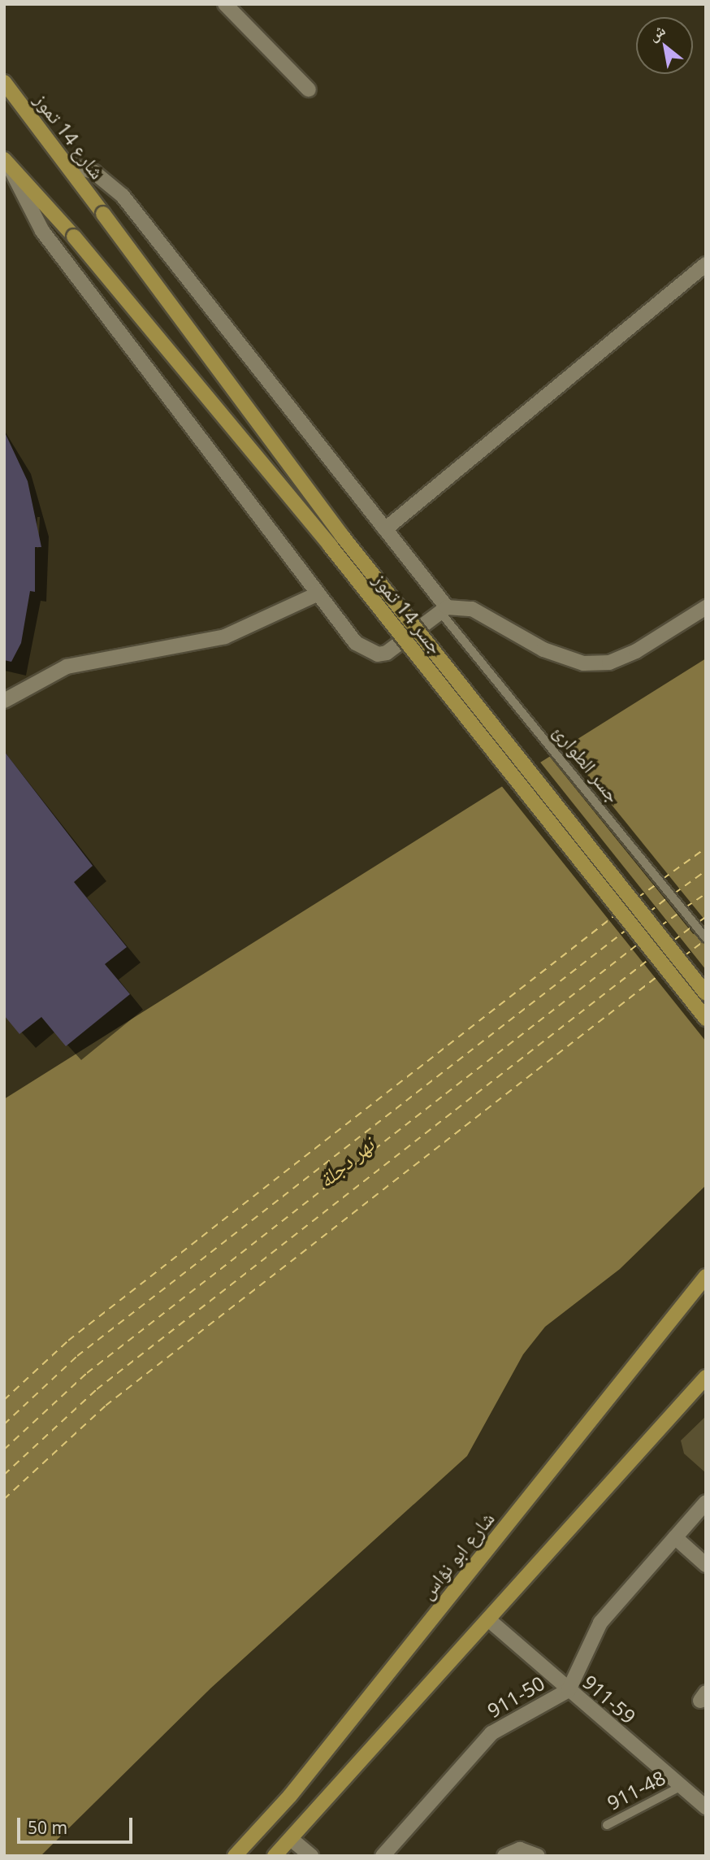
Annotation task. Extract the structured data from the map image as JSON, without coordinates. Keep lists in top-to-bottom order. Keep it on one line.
{"streets":{"main road":["شارع 14 تموز","جسر 14 تموز","شارع ابو نؤاس"],"street":["911-50","911-59"],"lane":["جسر الطوارئ","911-48"]},"crossings":[["شارع 14 تموز","جسر 14 تموز"],["911-50","911-59"],["911-59","911-48"]],"water":["نهر دجلة"],"scale_bar":"50 m","north":"top left"}
